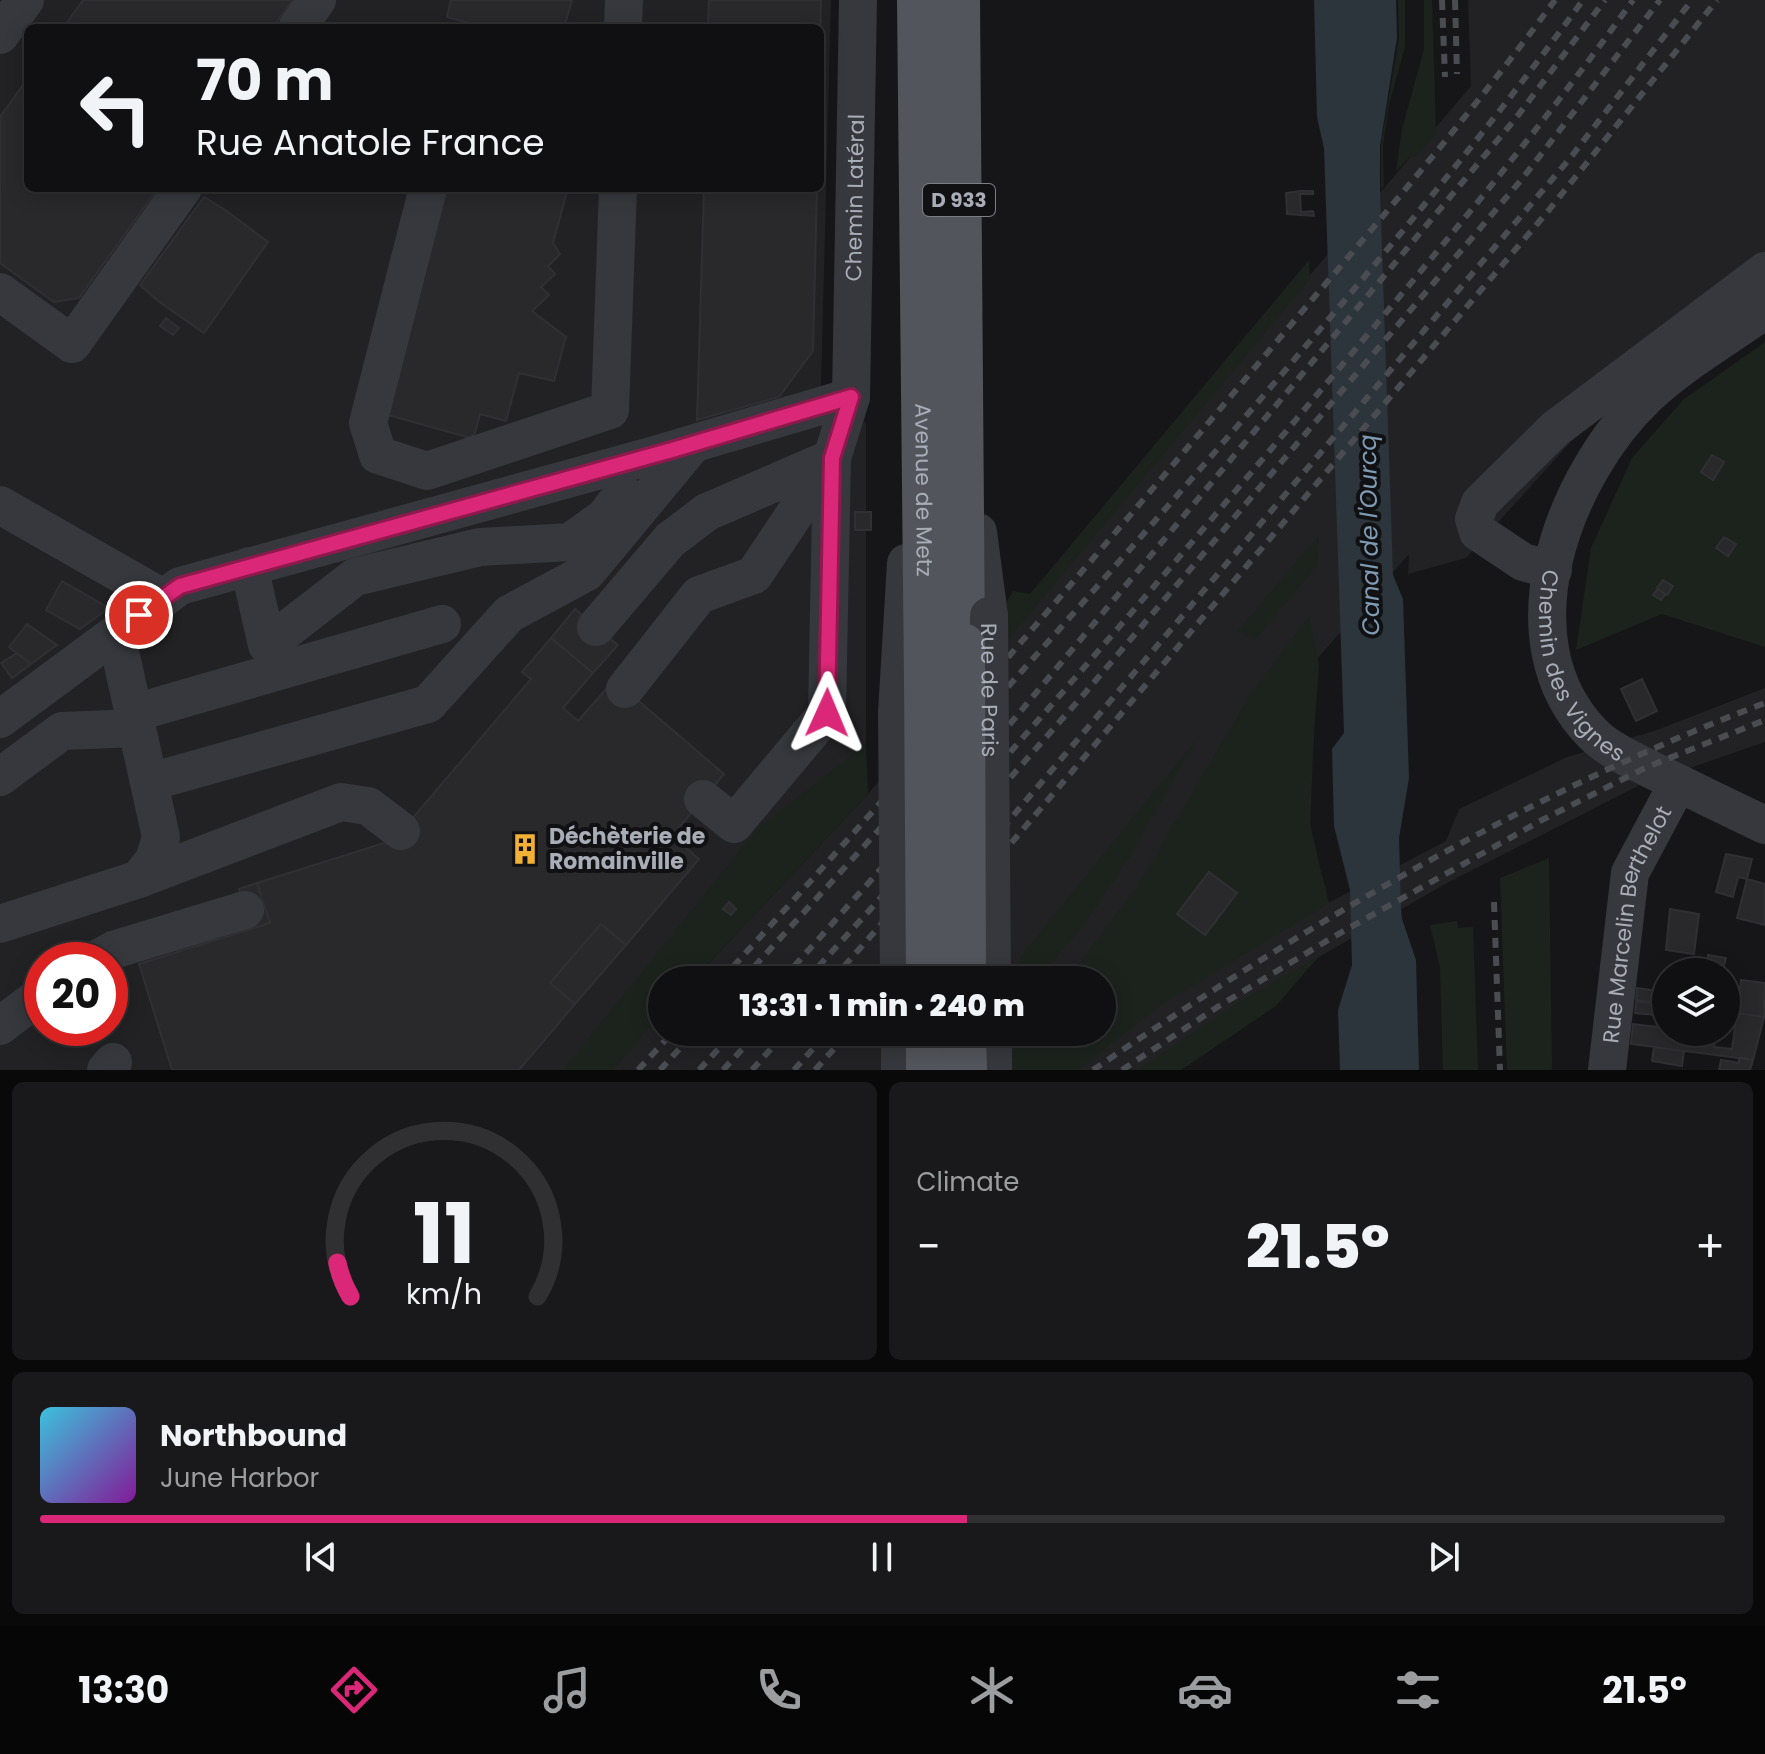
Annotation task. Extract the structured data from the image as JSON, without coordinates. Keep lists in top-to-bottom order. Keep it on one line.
{"streets":{"main road":["D 933","Avenue de Metz","Rue de Paris"],"street":["Chemin Latéral","Chemin des Vignes","Rue Marcelin Berthelot"]},"crossings":[["Chemin des Vignes","Rue Marcelin Berthelot"]],"water":["Canal de l'Ourcq"],"places":{"building":["Déchèterie de Romainville"]},"page":{"turn":["70 m","Rue Anatole France"],"limit":"20","trip":"13:31 · 1 min · 240 m","tile":"Climate","heat":["−","21.5°","+"],"song":["Northbound","June Harbor"],"tabs":["13:30","21.5°"],"gauge":["11","km/h"]}}
